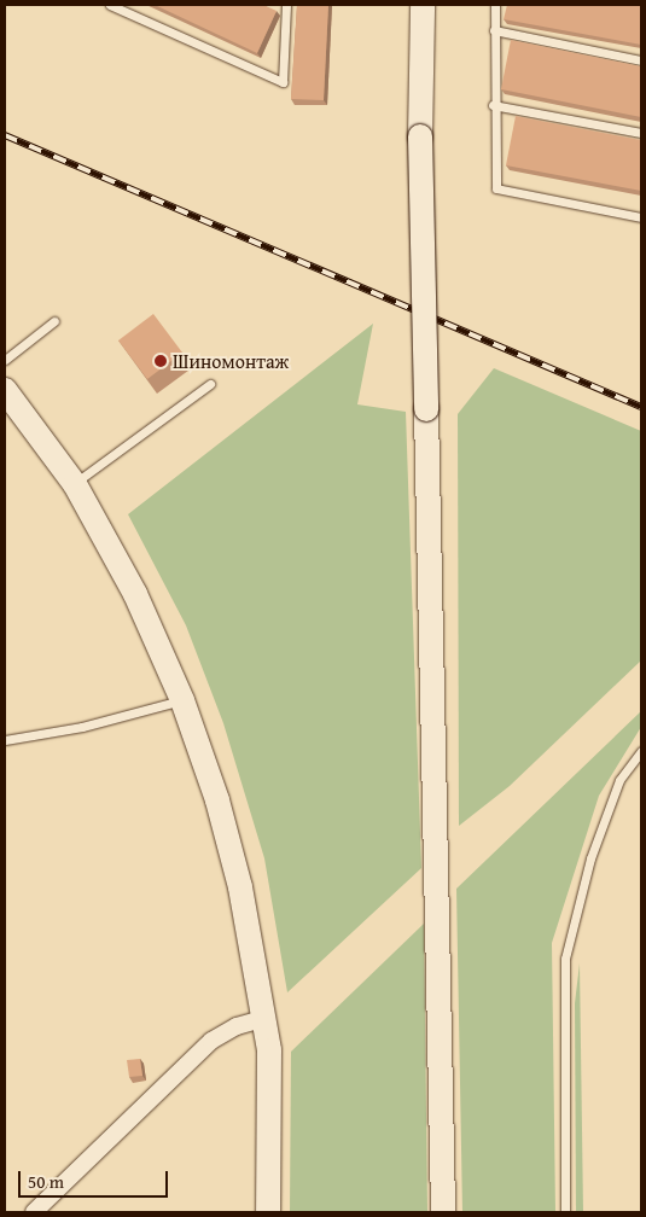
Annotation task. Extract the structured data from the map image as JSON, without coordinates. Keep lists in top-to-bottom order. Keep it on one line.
{"places":["Шиномонтаж"],"scale_bar":"50 m"}
